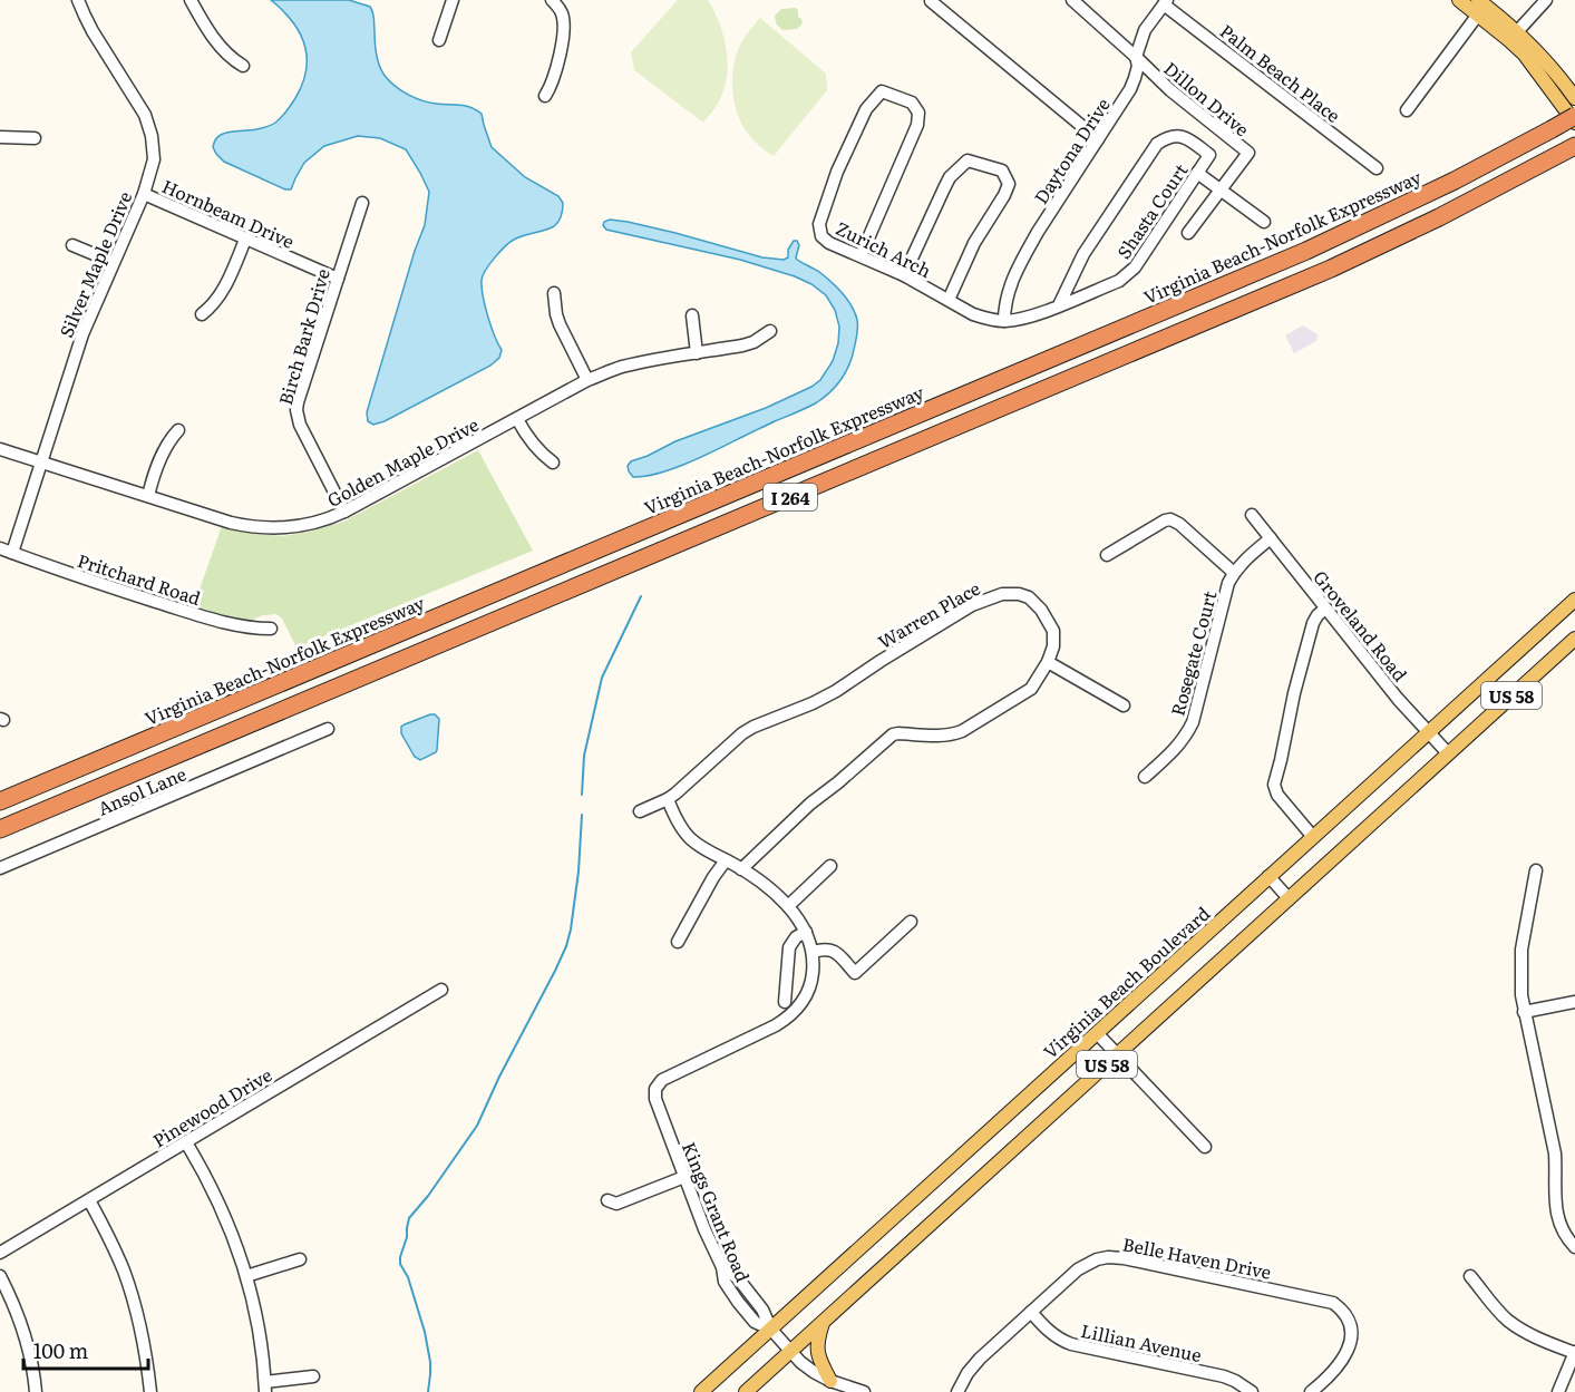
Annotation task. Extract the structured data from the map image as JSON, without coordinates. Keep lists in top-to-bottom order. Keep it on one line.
{"streets":{"highway":["Virginia Beach-Norfolk Expressway","I 264"],"main road":["US 58","Virginia Beach Boulevard"],"street":["Palm Beach Place","Dillon Drive","Daytona Drive","Shasta Court","Hornbeam Drive","Zurich Arch","Silver Maple Drive","Birch Bark Drive","Golden Maple Drive","Pritchard Road","Warren Place","Groveland Road","Rosegate Court","Ansol Lane","Pinewood Drive","Kings Grant Road","Belle Haven Drive","Lillian Avenue"]},"crossings":[["Palm Beach Place","Daytona Drive"],["Dillon Drive","Daytona Drive"],["Daytona Drive","Shasta Court"],["Daytona Drive","Zurich Arch"],["Shasta Court","Zurich Arch"],["Hornbeam Drive","Silver Maple Drive"],["Hornbeam Drive","Birch Bark Drive"],["Silver Maple Drive","Golden Maple Drive"],["Silver Maple Drive","Pritchard Road"],["Birch Bark Drive","Golden Maple Drive"],["Groveland Road","Rosegate Court"],["Groveland Road","US 58"],["Groveland Road","Virginia Beach Boulevard"],["US 58","Kings Grant Road"],["Virginia Beach Boulevard","Kings Grant Road"],["Belle Haven Drive","Lillian Avenue"]],"scale_bar":"100 m"}
